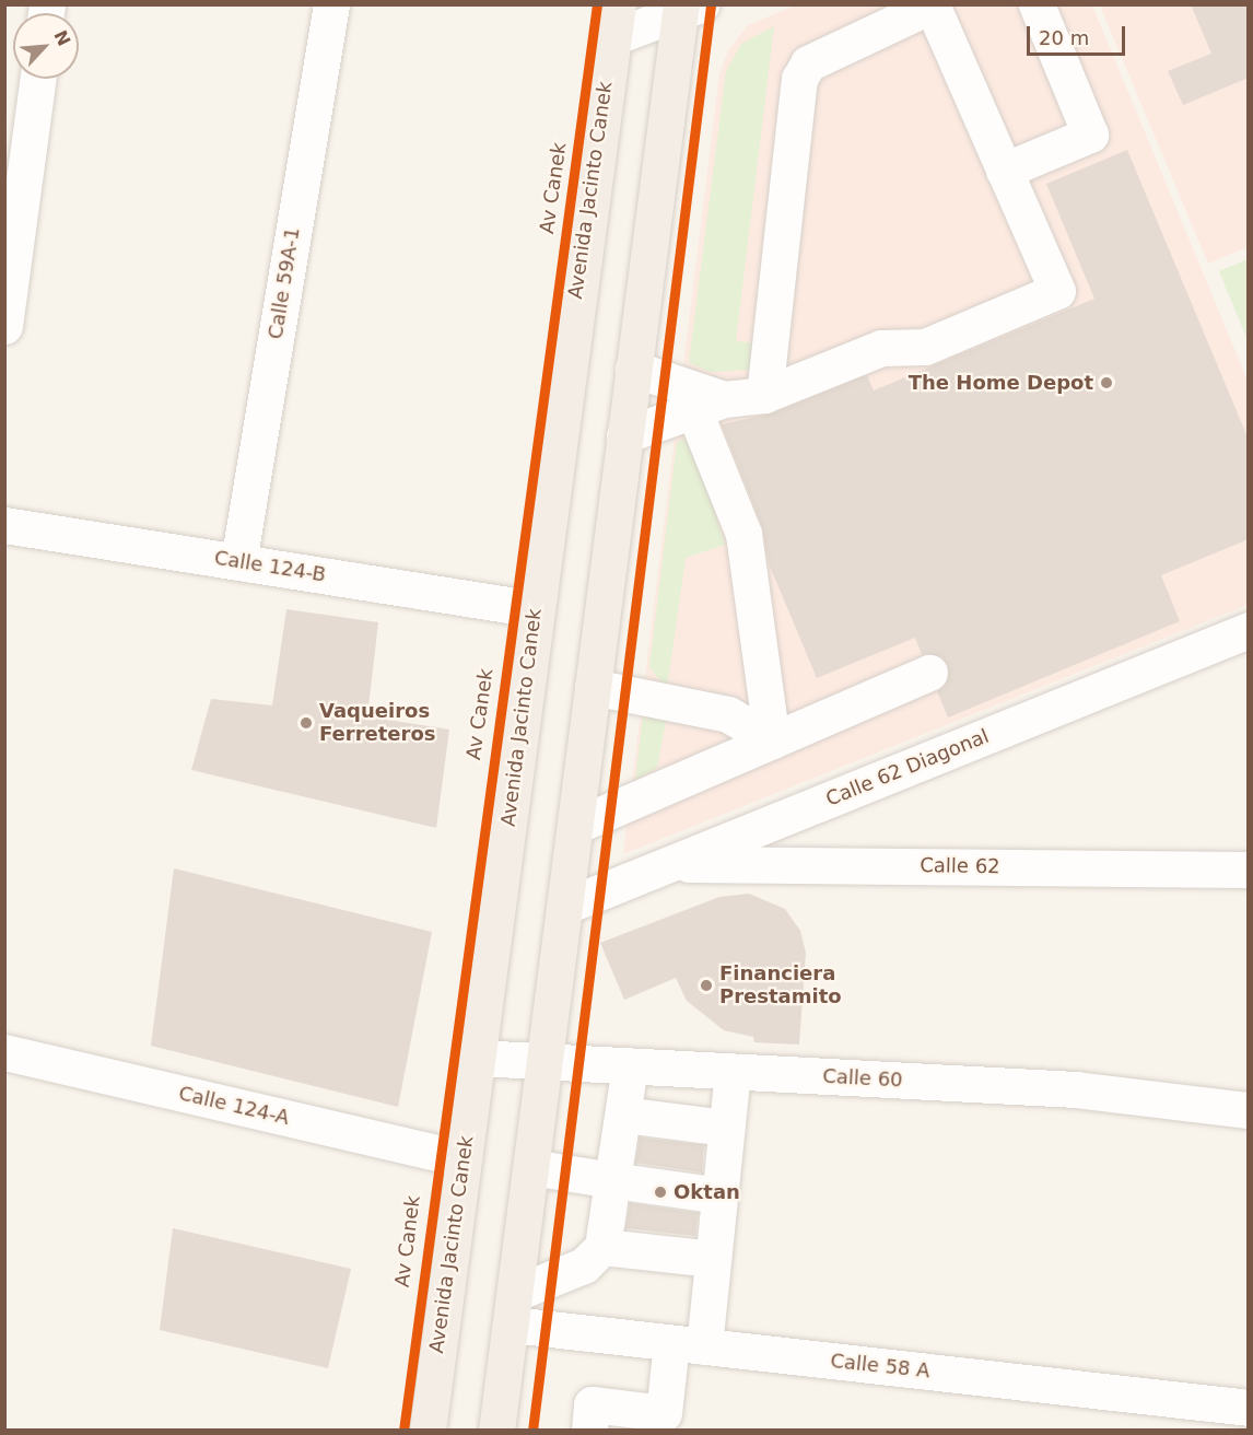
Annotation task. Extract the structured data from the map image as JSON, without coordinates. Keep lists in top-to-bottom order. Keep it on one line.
{"streets":{"main road":["Avenida Jacinto Canek"],"street":["Calle 59A-1","Calle 124-B","Calle 62 Diagonal","Calle 62","Calle 60","Calle 124-A","Calle 58 A"],"cycle path":["Av Canek"]},"crossings":[["Avenida Jacinto Canek","Calle 124-B"],["Avenida Jacinto Canek","Calle 60"],["Avenida Jacinto Canek","Calle 124-A"],["Calle 59A-1","Calle 124-B"],["Calle 62 Diagonal","Calle 62"]],"places":["The Home Depot","Vaqueiros Ferreteros","Financiera Prestamito","Oktan"],"scale_bar":"20 m","north":"top right"}
